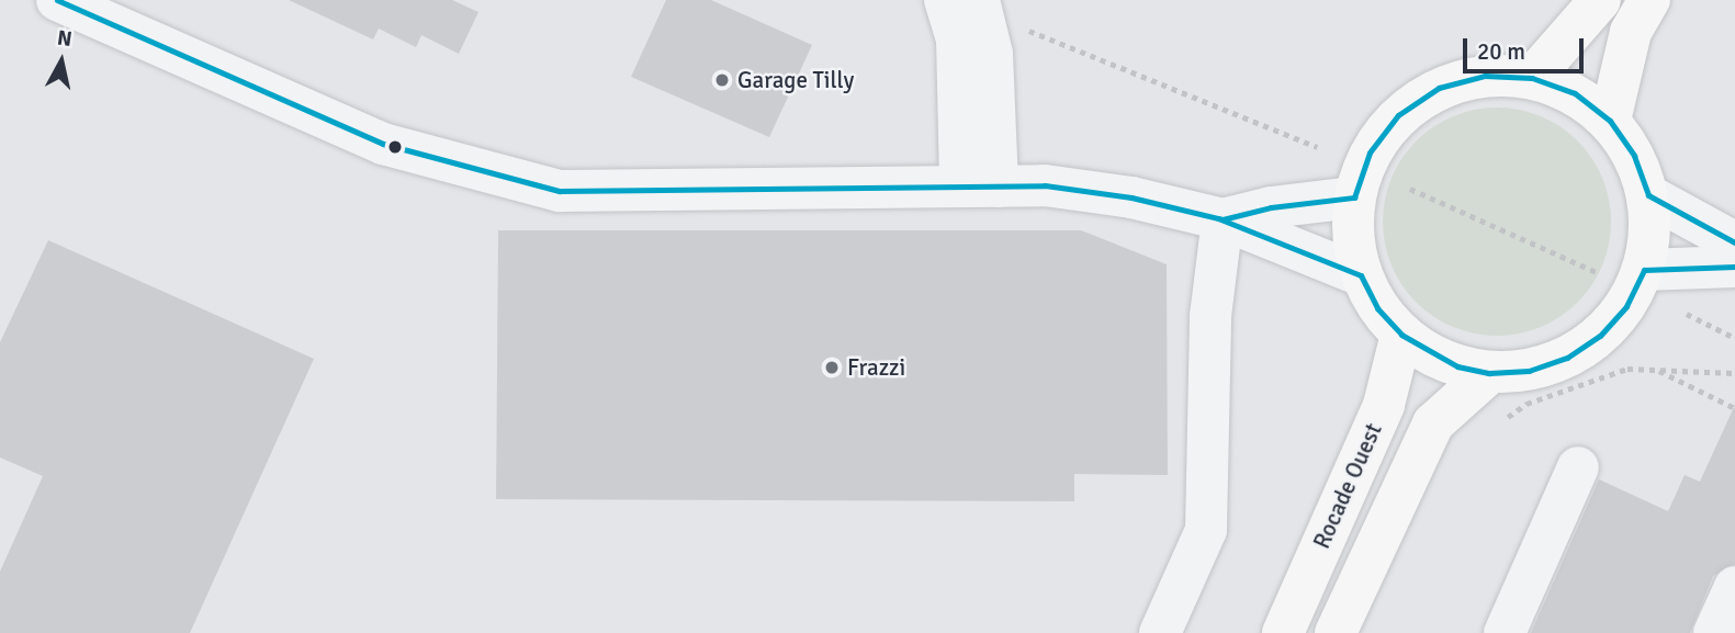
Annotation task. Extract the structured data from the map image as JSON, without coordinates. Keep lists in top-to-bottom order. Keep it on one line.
{"streets":{"main road":["Rocade Ouest"]},"places":["Garage Tilly","Frazzi"],"scale_bar":"20 m","north":"top"}
